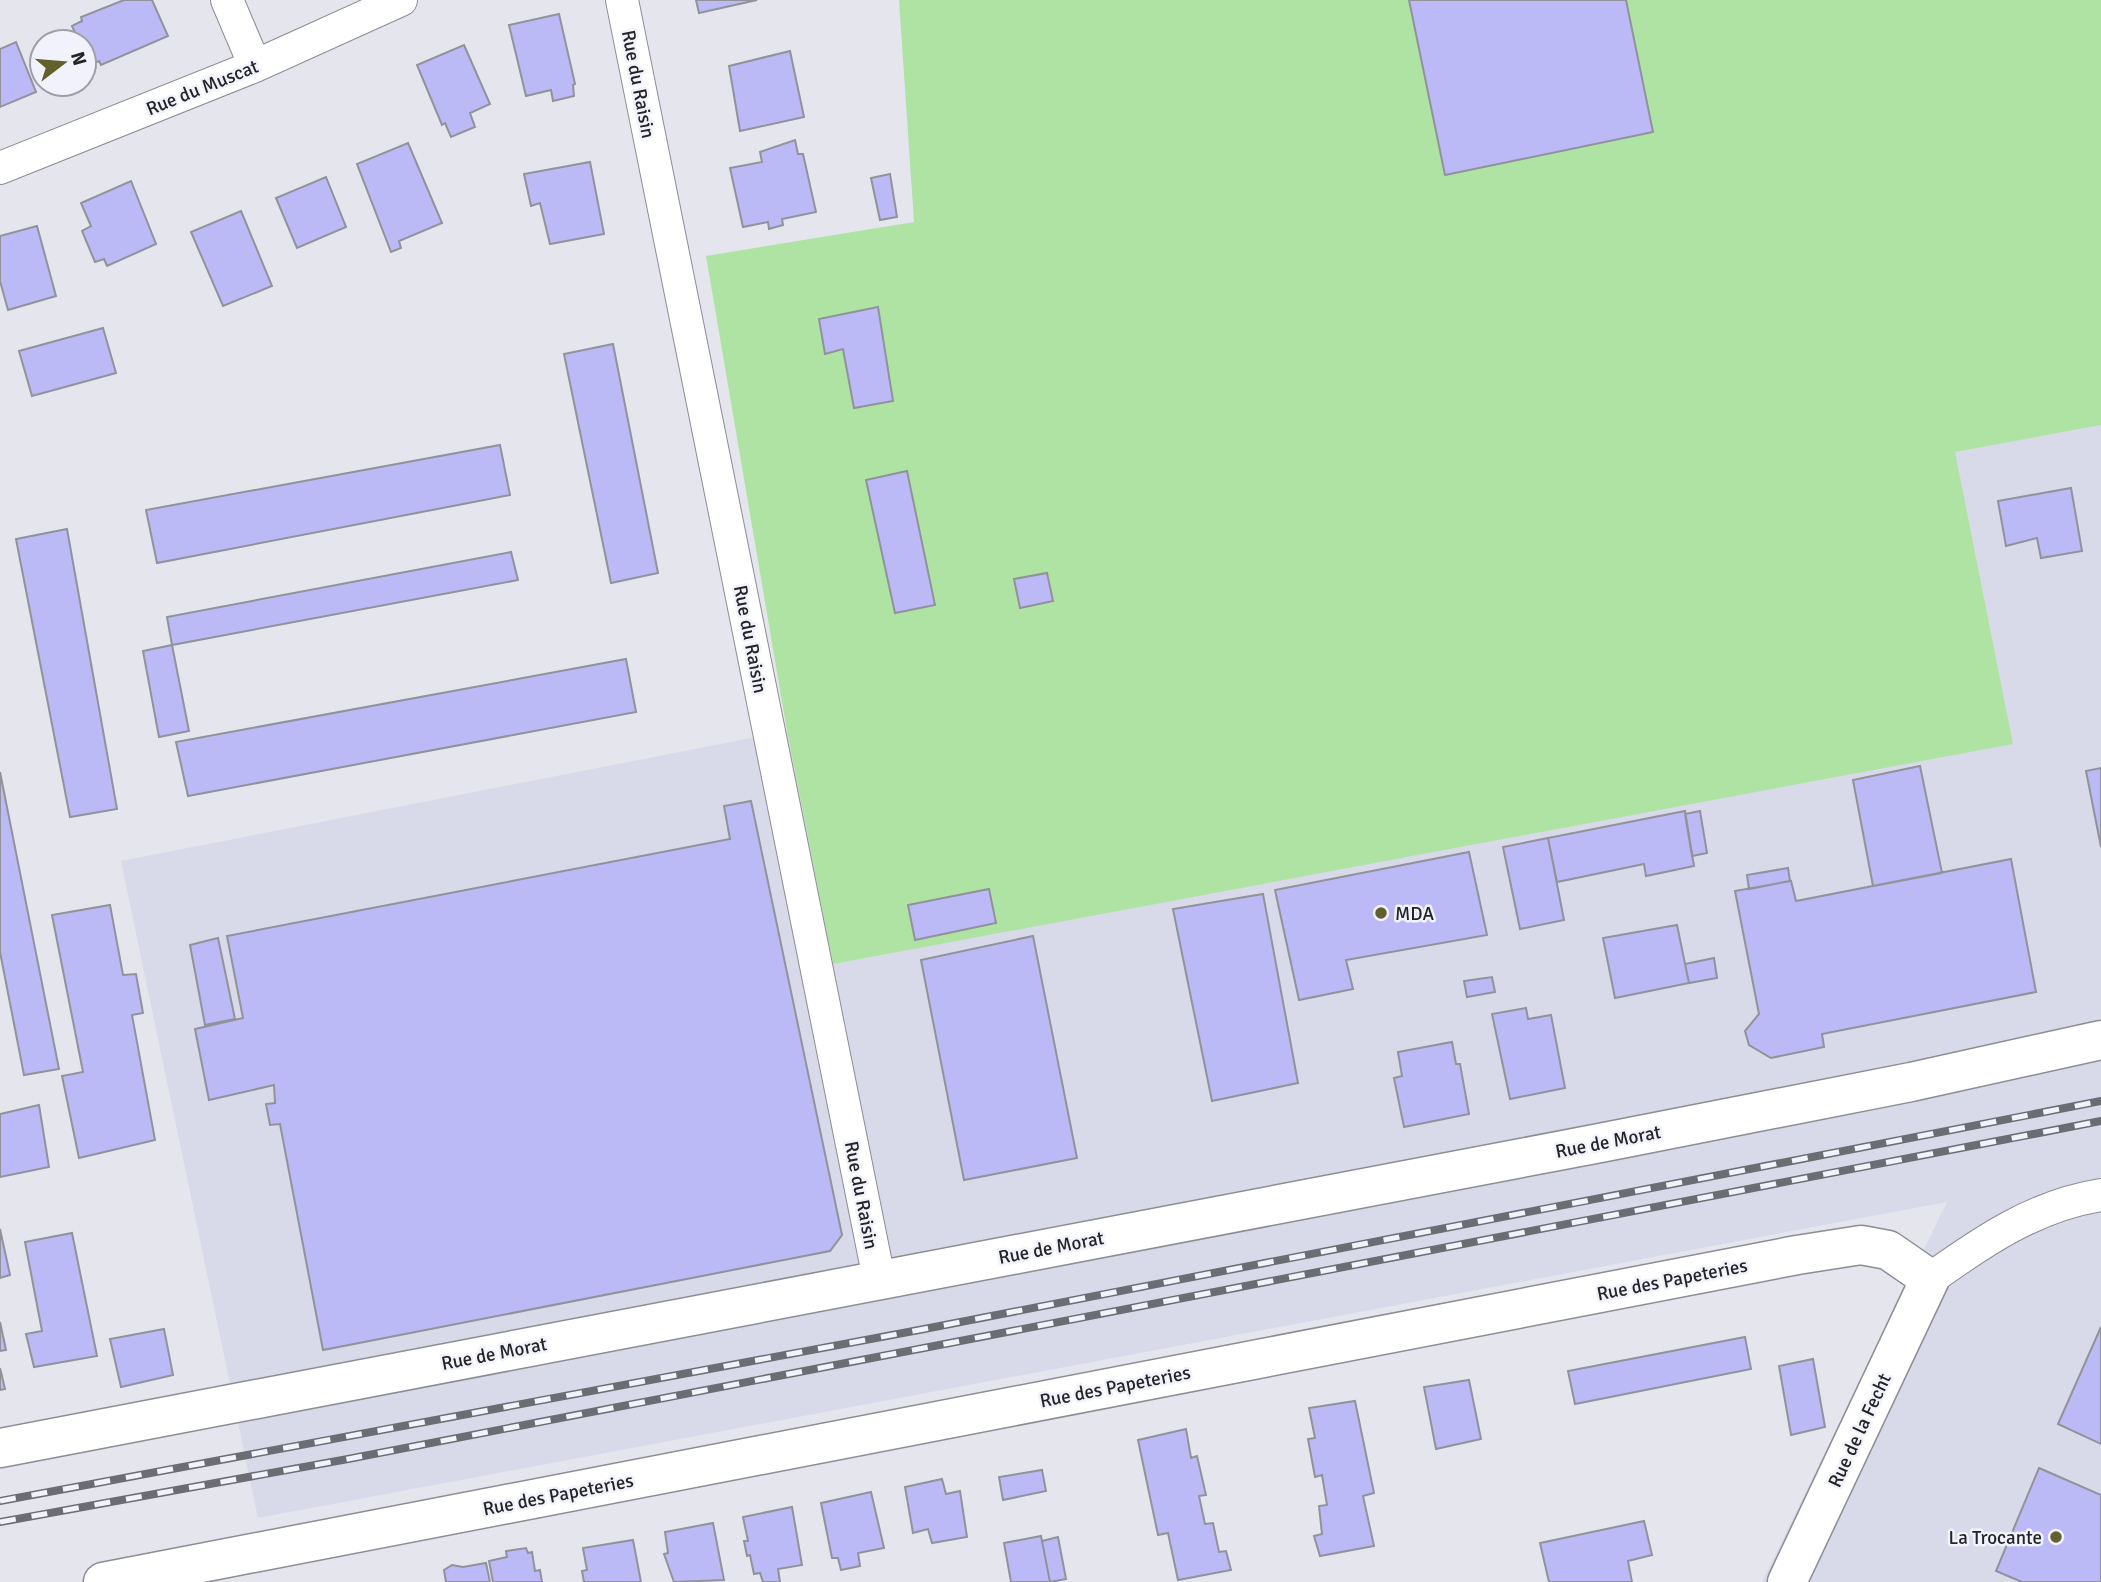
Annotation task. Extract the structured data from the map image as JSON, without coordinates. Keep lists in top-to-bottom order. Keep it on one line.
{"streets":{"street":["Rue du Raisin","Rue du Muscat","Rue de Morat","Rue des Papeteries","Rue de la Fecht"]},"crossings":[["Rue du Raisin","Rue de Morat"],["Rue des Papeteries","Rue de la Fecht"]],"places":["MDA","La Trocante"],"north":"right"}
